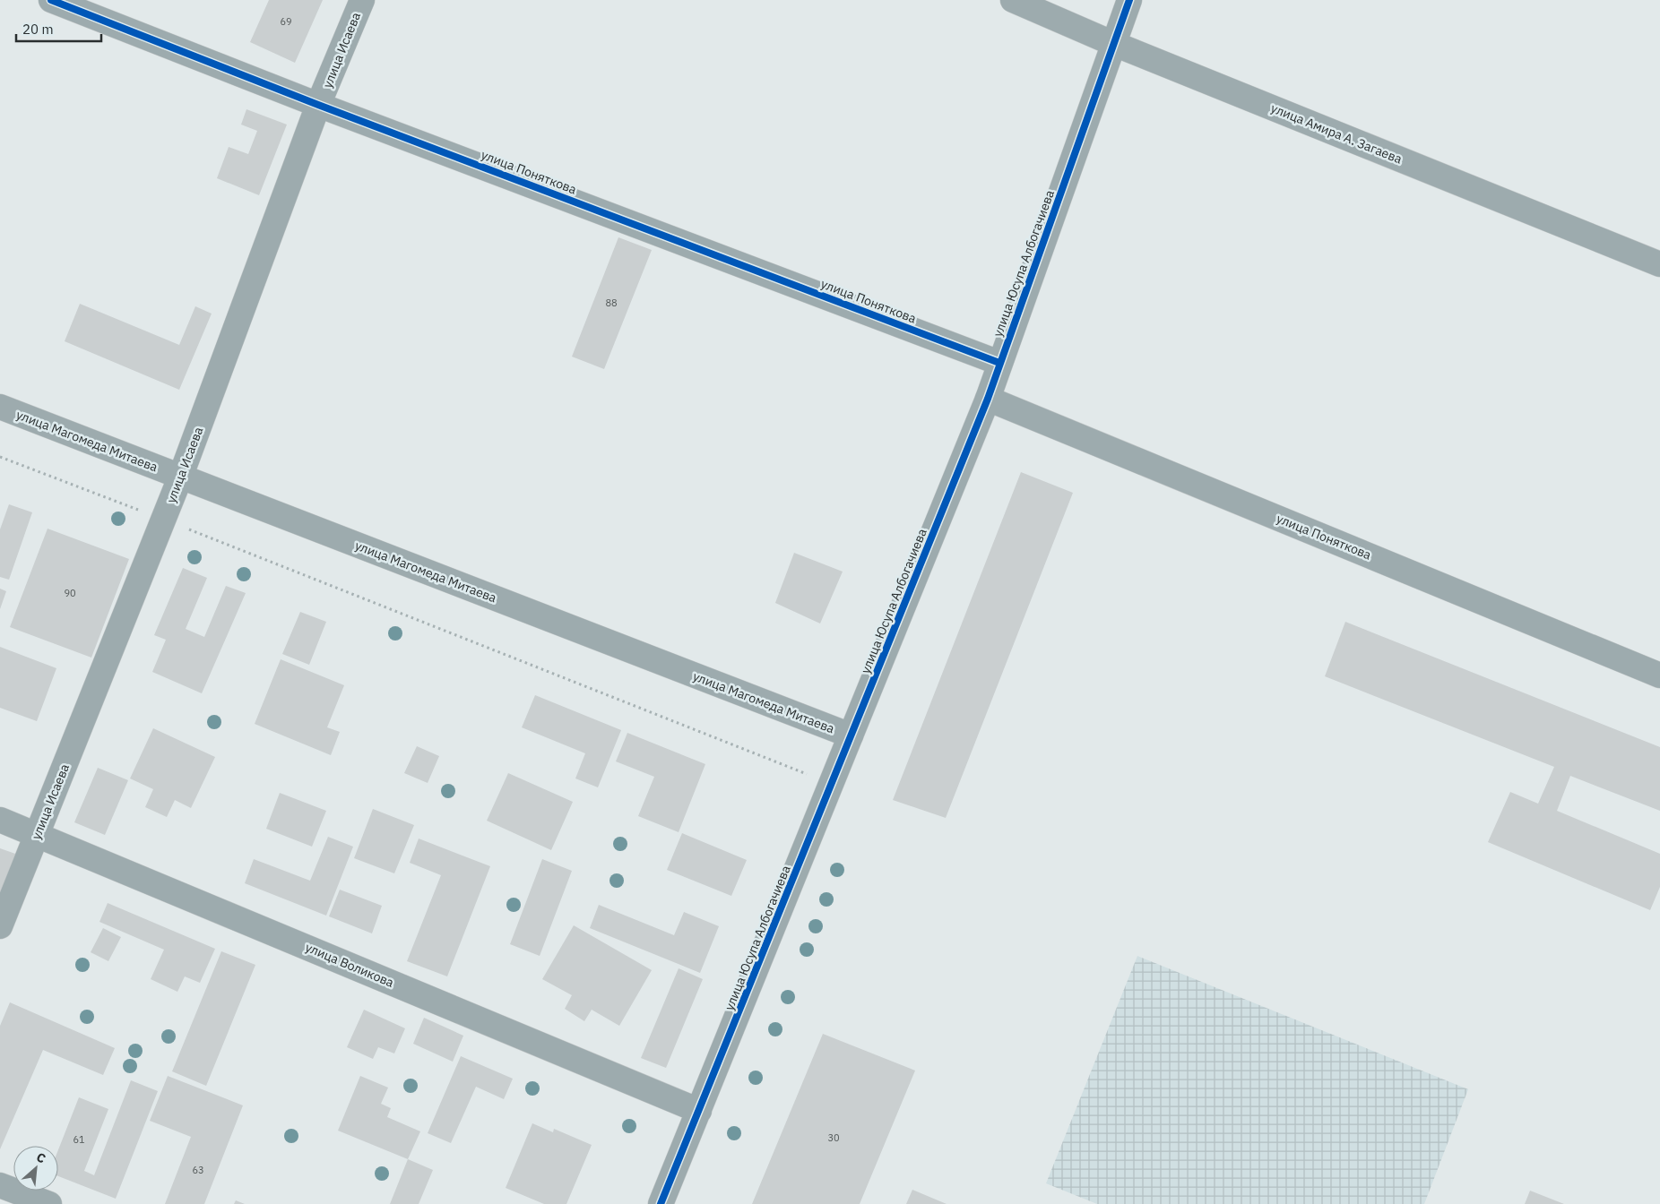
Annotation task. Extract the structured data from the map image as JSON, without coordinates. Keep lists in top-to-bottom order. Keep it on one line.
{"streets":{"street":["улица Исаева","улица Амира А. Загаева","улица Поняткова","улица Юсупа Албогачиева","улица Магомеда Митаева","улица Воликова"]},"crossings":[["улица Исаева","улица Поняткова"],["улица Исаева","улица Магомеда Митаева"],["улица Исаева","улица Воликова"],["улица Амира А. Загаева","улица Юсупа Албогачиева"],["улица Поняткова","улица Юсупа Албогачиева"],["улица Юсупа Албогачиева","улица Магомеда Митаева"],["улица Юсупа Албогачиева","улица Воликова"]],"house_numbers":["69","88","90","30","61","63"],"scale_bar":"20 m","north":"top right"}
